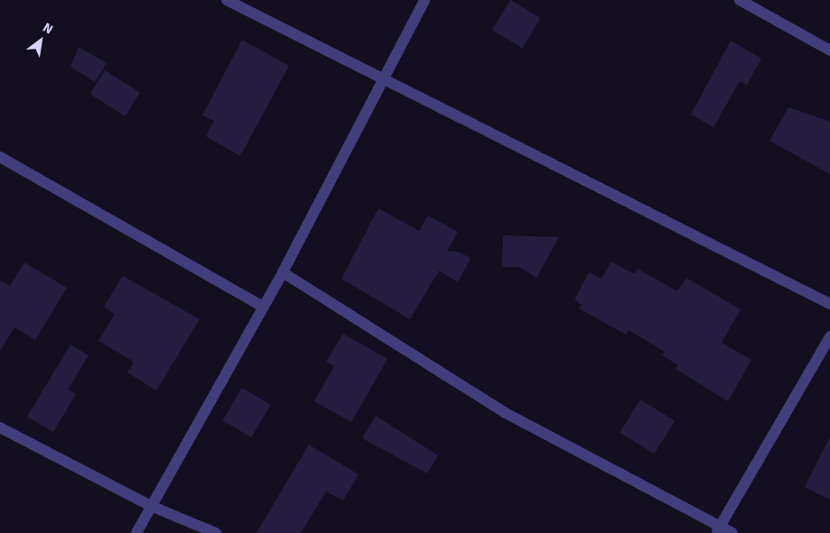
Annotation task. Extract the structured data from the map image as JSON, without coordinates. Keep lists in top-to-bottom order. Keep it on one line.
{"north":"top right"}
